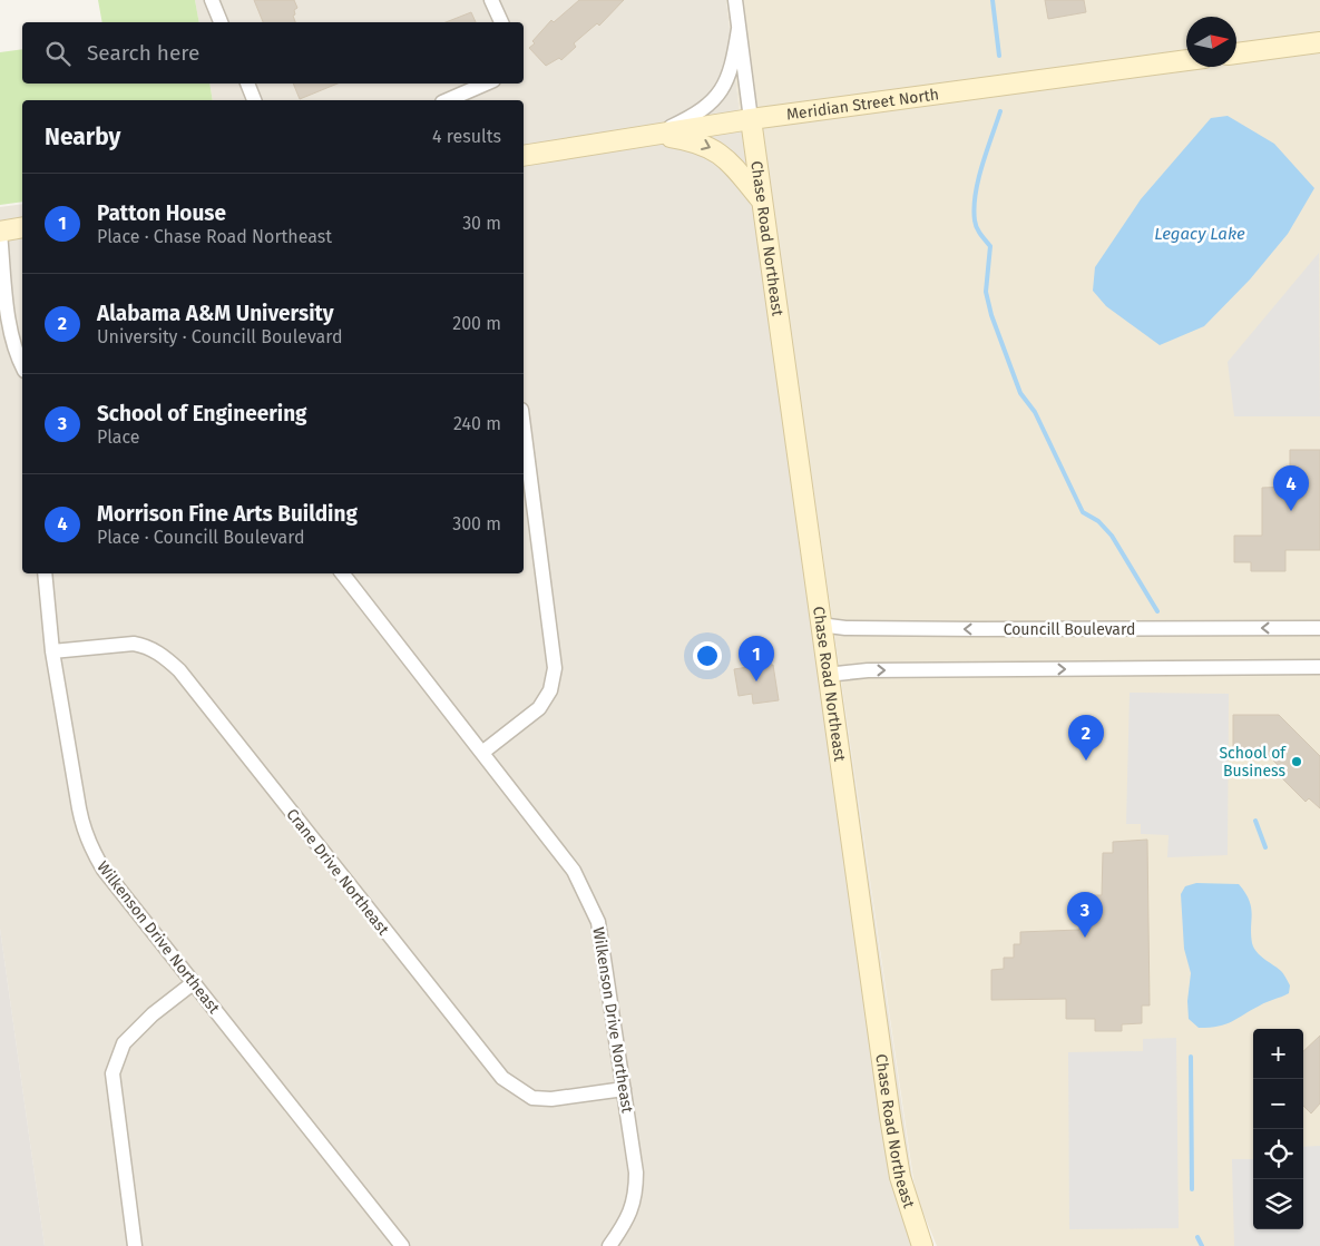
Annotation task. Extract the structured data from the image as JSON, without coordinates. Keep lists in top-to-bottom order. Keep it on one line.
{"streets":{"street":["Meridian Street North","Chase Road Northeast","Councill Boulevard","Crane Drive Northeast","Wilkenson Drive Northeast"]},"crossings":[["Meridian Street North","Chase Road Northeast"],["Chase Road Northeast","Councill Boulevard"],["Crane Drive Northeast","Wilkenson Drive Northeast"]],"water":["Legacy Lake"],"places":["School of Business"],"north":"right","page":{"search":"Search here","heading":["Nearby","4 results"],"list":[{"mark":"1","name":"Patton House","note":"Place · Chase Road Northeast","value":"30 m"},{"mark":"2","name":"Alabama A&M University","note":"University · Councill Boulevard","value":"200 m"},{"mark":"3","name":"School of Engineering","note":"Place","value":"240 m"},{"mark":"4","name":"Morrison Fine Arts Building","note":"Place · Councill Boulevard","value":"300 m"}],"pins":["4","1","2","3"],"map_buttons":["+","−"]}}
